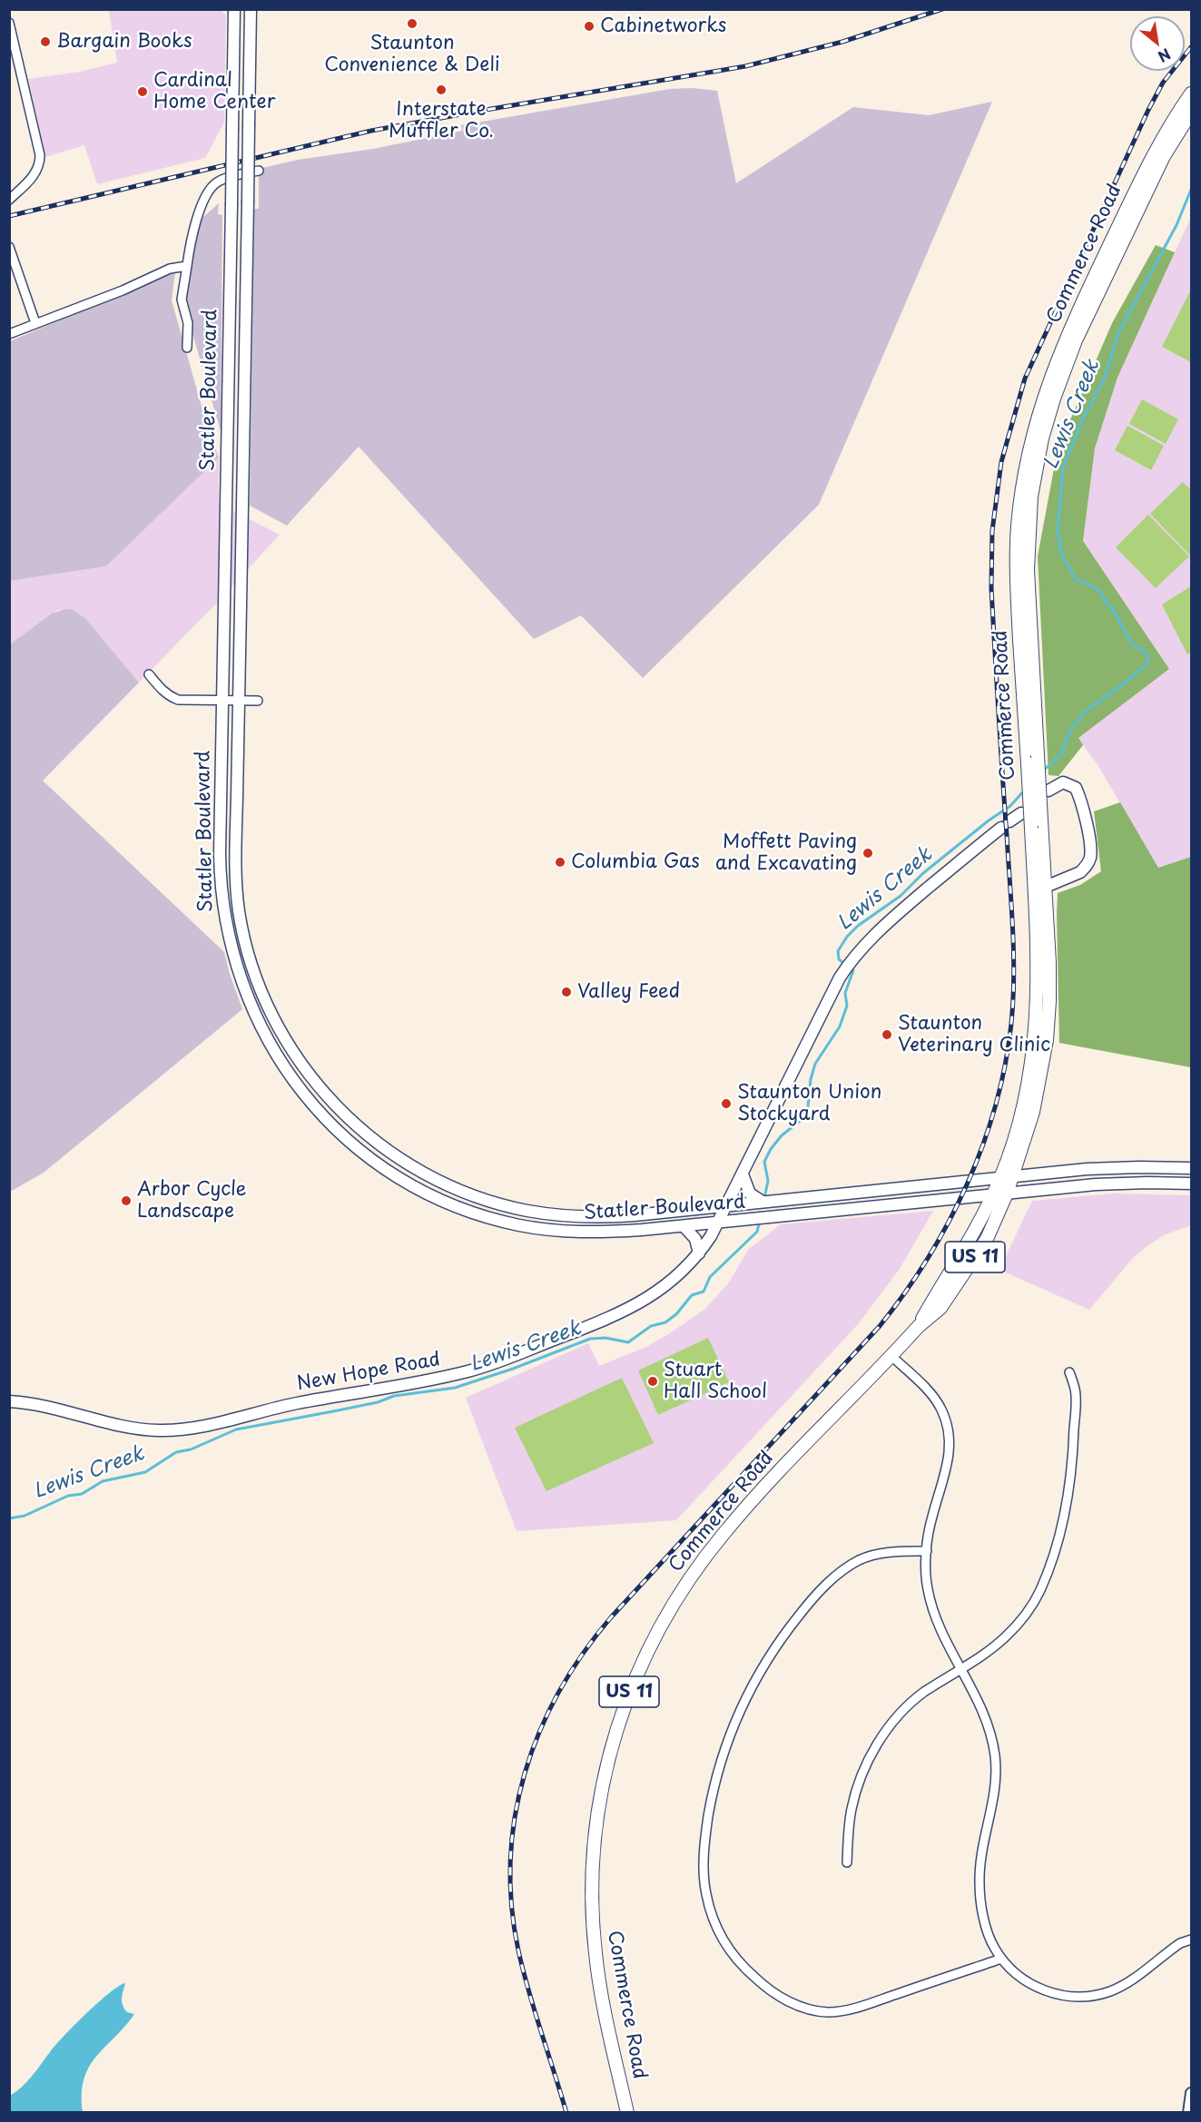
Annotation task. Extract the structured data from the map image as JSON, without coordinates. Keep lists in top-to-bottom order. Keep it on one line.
{"streets":{"main road":["Commerce Road","Statler Boulevard","US 11","New Hope Road"]},"crossings":[["Commerce Road","Statler Boulevard"],["Statler Boulevard","New Hope Road"]],"water":["Lewis Creek"],"places":["Staunton Convenience & Deli","Cabinetworks","Bargain Books","Interstate Muffler Co.","Cardinal Home Center","Moffett Paving and Excavating","Columbia Gas","Valley Feed","Staunton Veterinary Clinic","Staunton Union Stockyard","Arbor Cycle Landscape","Stuart Hall School"],"north":"bottom right"}
